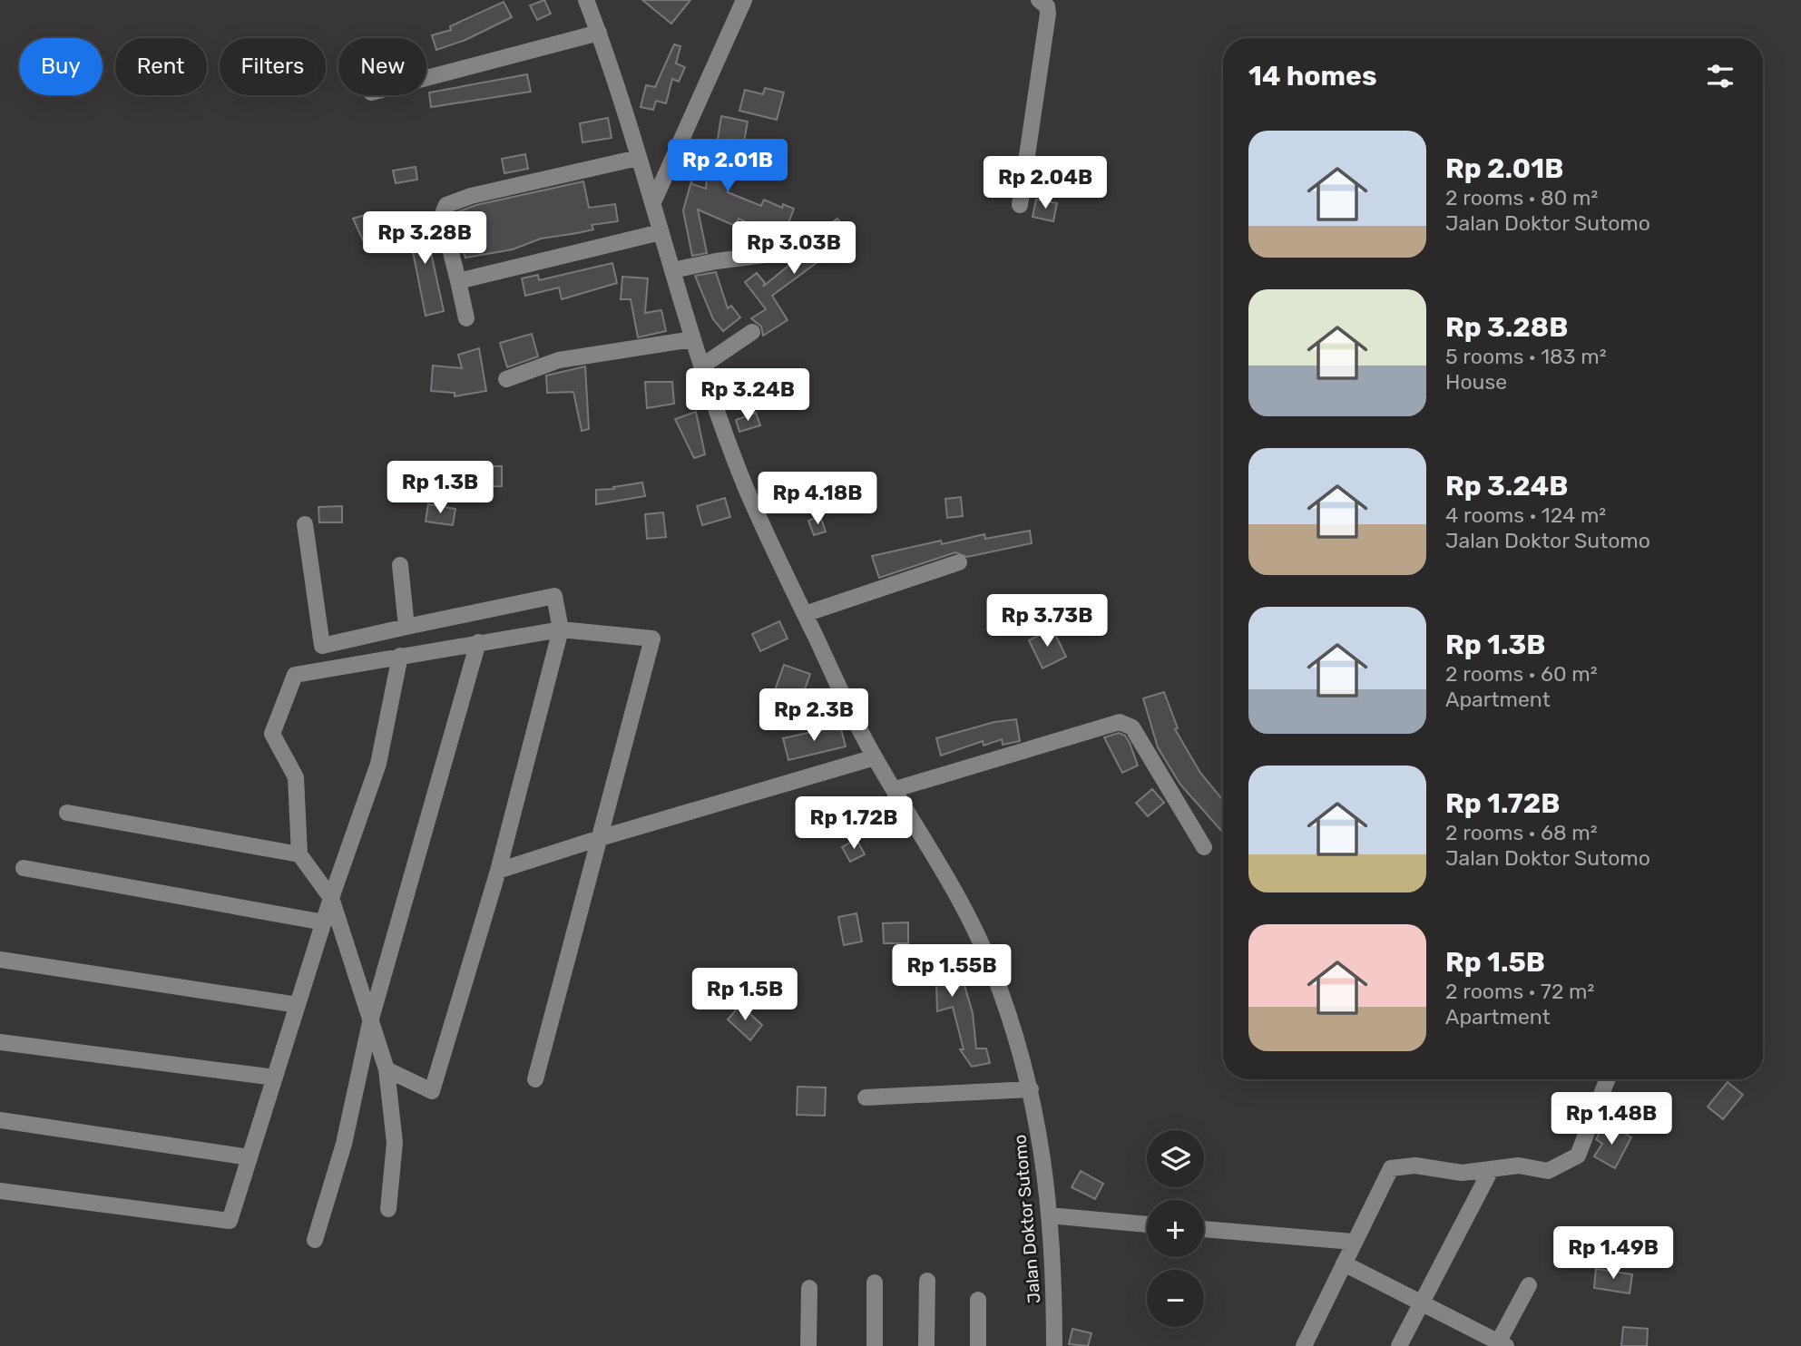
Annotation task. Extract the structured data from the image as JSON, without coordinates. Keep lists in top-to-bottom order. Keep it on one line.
{"streets":{"street":["Jalan Doktor Sutomo"]},"page":{"chip":["Buy","Rent","Filters","New"],"heading":"14 homes","list":[{"name":"Rp 2.01B","note":"2 rooms · 80 m² · Jalan Doktor Sutomo"},{"name":"Rp 3.28B","note":"5 rooms · 183 m² · House"},{"name":"Rp 3.24B","note":"4 rooms · 124 m² · Jalan Doktor Sutomo"},{"name":"Rp 1.3B","note":"2 rooms · 60 m² · Apartment"},{"name":"Rp 1.72B","note":"2 rooms · 68 m² · Jalan Doktor Sutomo"},{"name":"Rp 1.5B","note":"2 rooms · 72 m² · Apartment"}],"price":["Rp 2.01B","Rp 2.04B","Rp 3.28B","Rp 3.03B","Rp 3.24B","Rp 1.3B","Rp 4.18B","Rp 3.73B","Rp 2.3B","Rp 1.72B","Rp 1.55B","Rp 1.5B","Rp 1.48B","Rp 1.49B"],"map_buttons":["+","−"]}}
